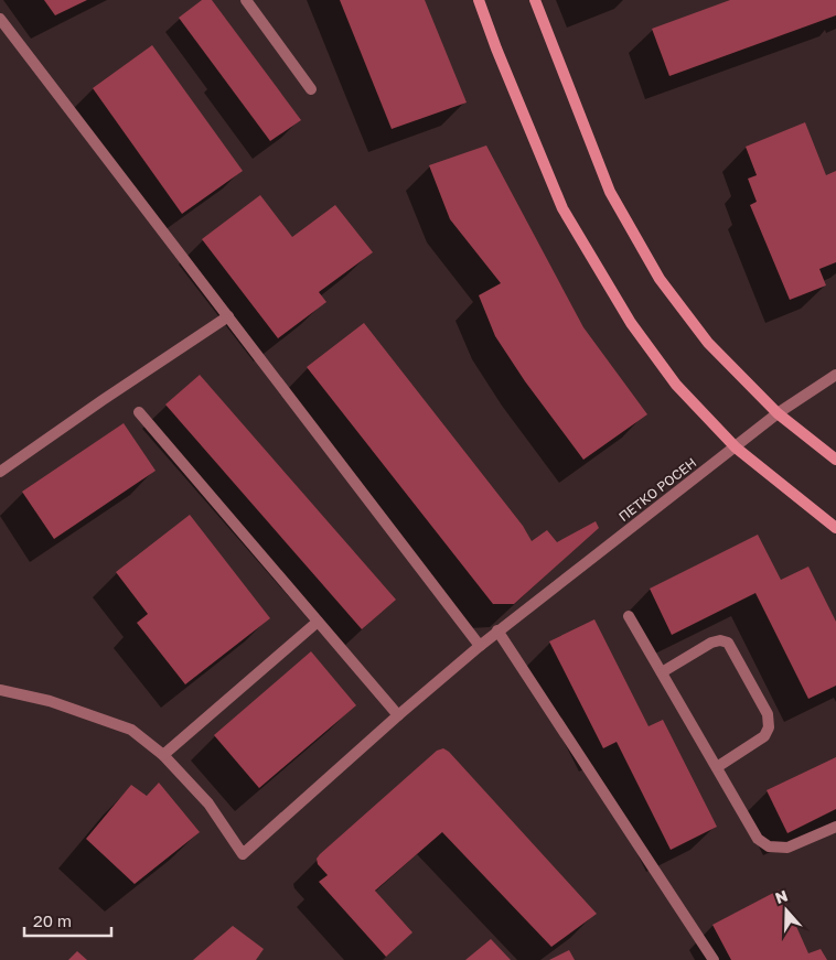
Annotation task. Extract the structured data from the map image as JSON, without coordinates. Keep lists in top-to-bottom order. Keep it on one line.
{"streets":{"street":["ПЕТКО РОСЕН"]},"scale_bar":"20 m","north":"top"}
